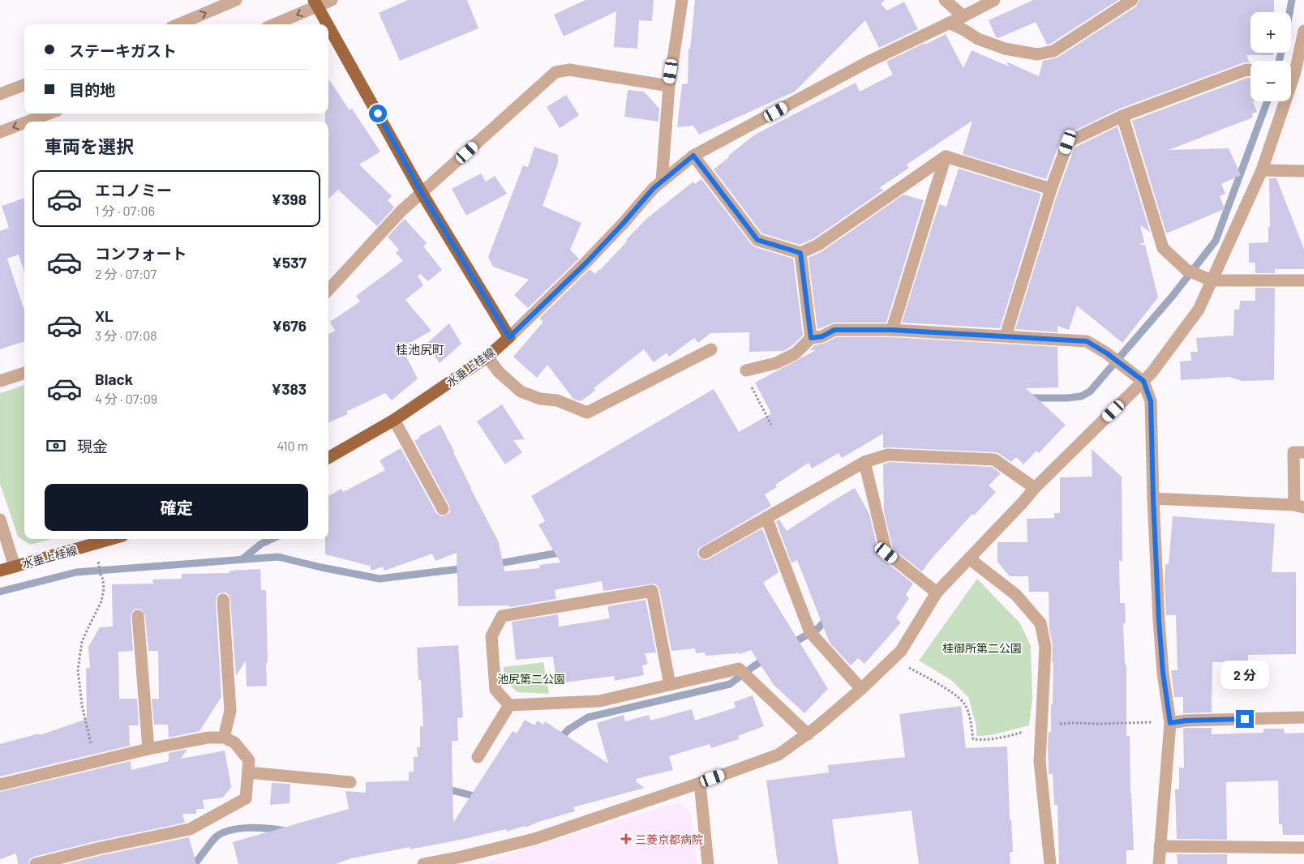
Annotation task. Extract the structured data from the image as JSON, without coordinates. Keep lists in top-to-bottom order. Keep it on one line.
{"streets":{"main road":["水垂上桂線"]},"districts":["桂池尻町"],"parks":["桂御所第二公園","池尻第二公園"],"places":{"health":["三菱京都病院"]},"page":{"map_buttons":["+","−"],"banner":["ステーキガスト","目的地"],"heading":"車両を選択","list":[{"name":"エコノミー","note":"1 分 · 07:06","value":"¥398"},{"name":"コンフォート","note":"2 分 · 07:07","value":"¥537"},{"name":"XL","note":"3 分 · 07:08","value":"¥676"},{"name":"Black","note":"4 分 · 07:09","value":"¥383"}],"pay":["現金","410 m"],"buttons":"確定","bubble":"2 分"}}
